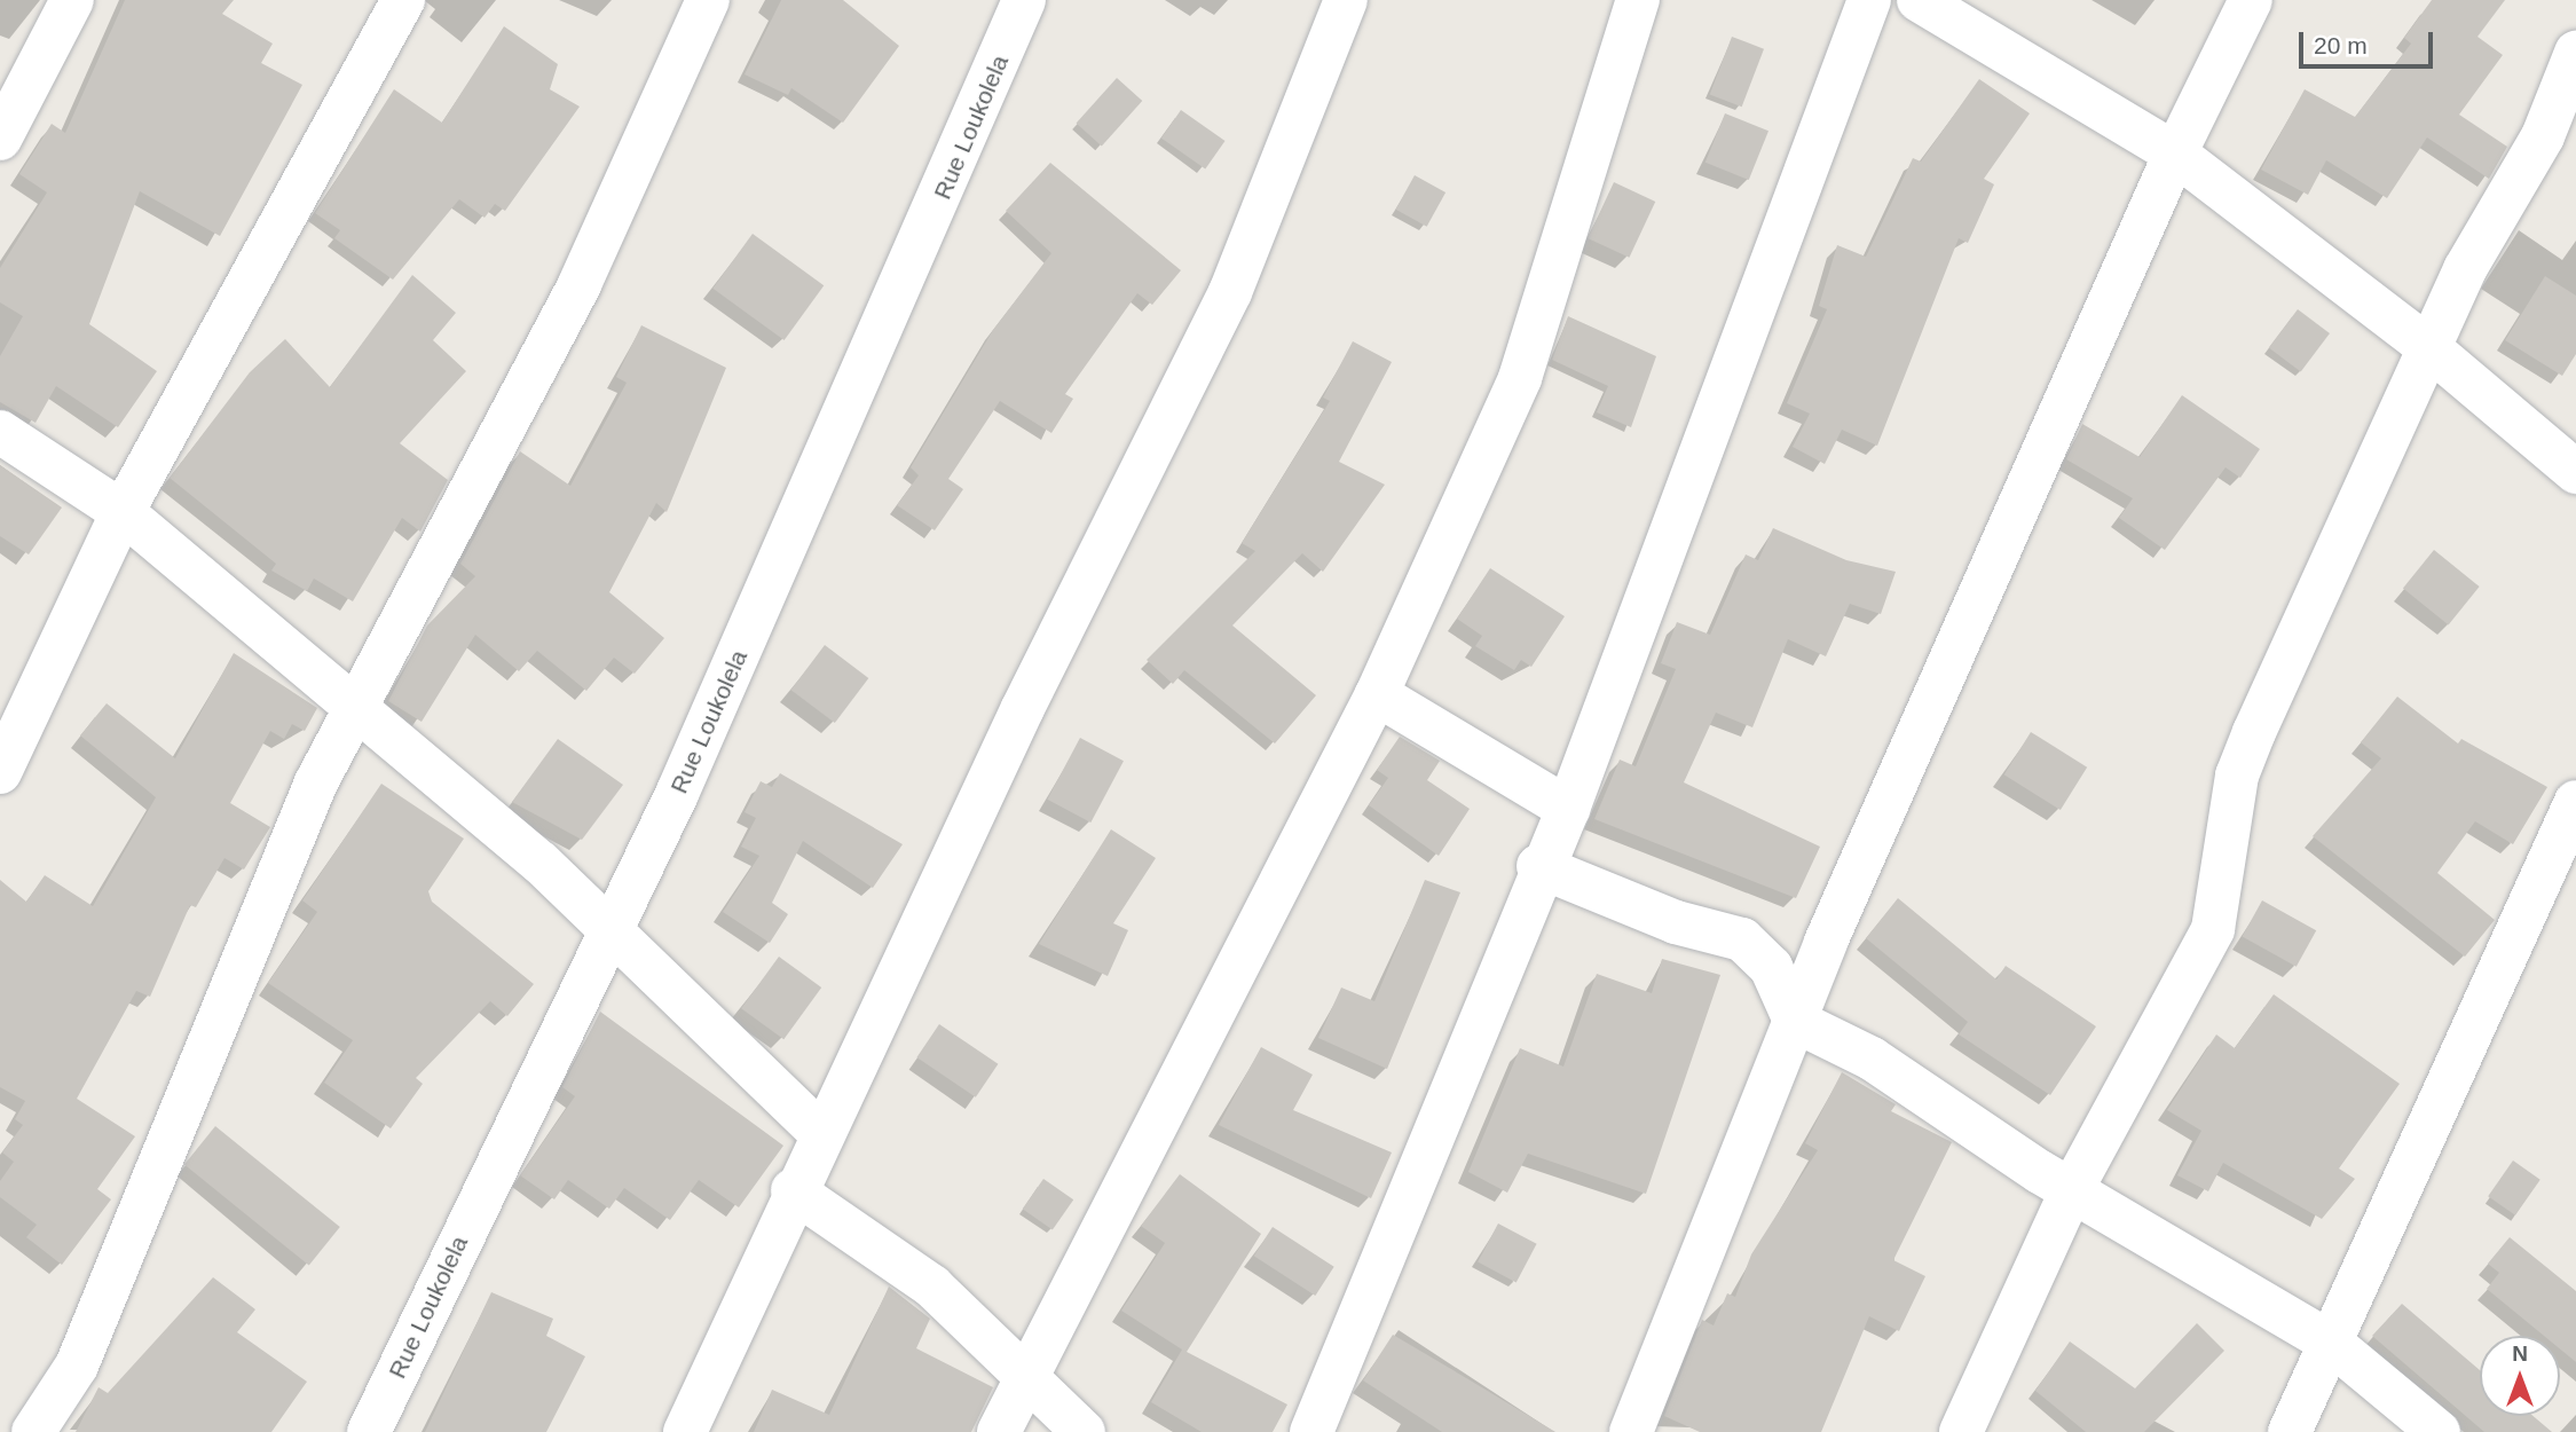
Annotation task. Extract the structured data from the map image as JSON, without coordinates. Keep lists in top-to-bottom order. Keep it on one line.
{"streets":{"street":["Rue Loukolela"]},"scale_bar":"20 m","north":"top"}
